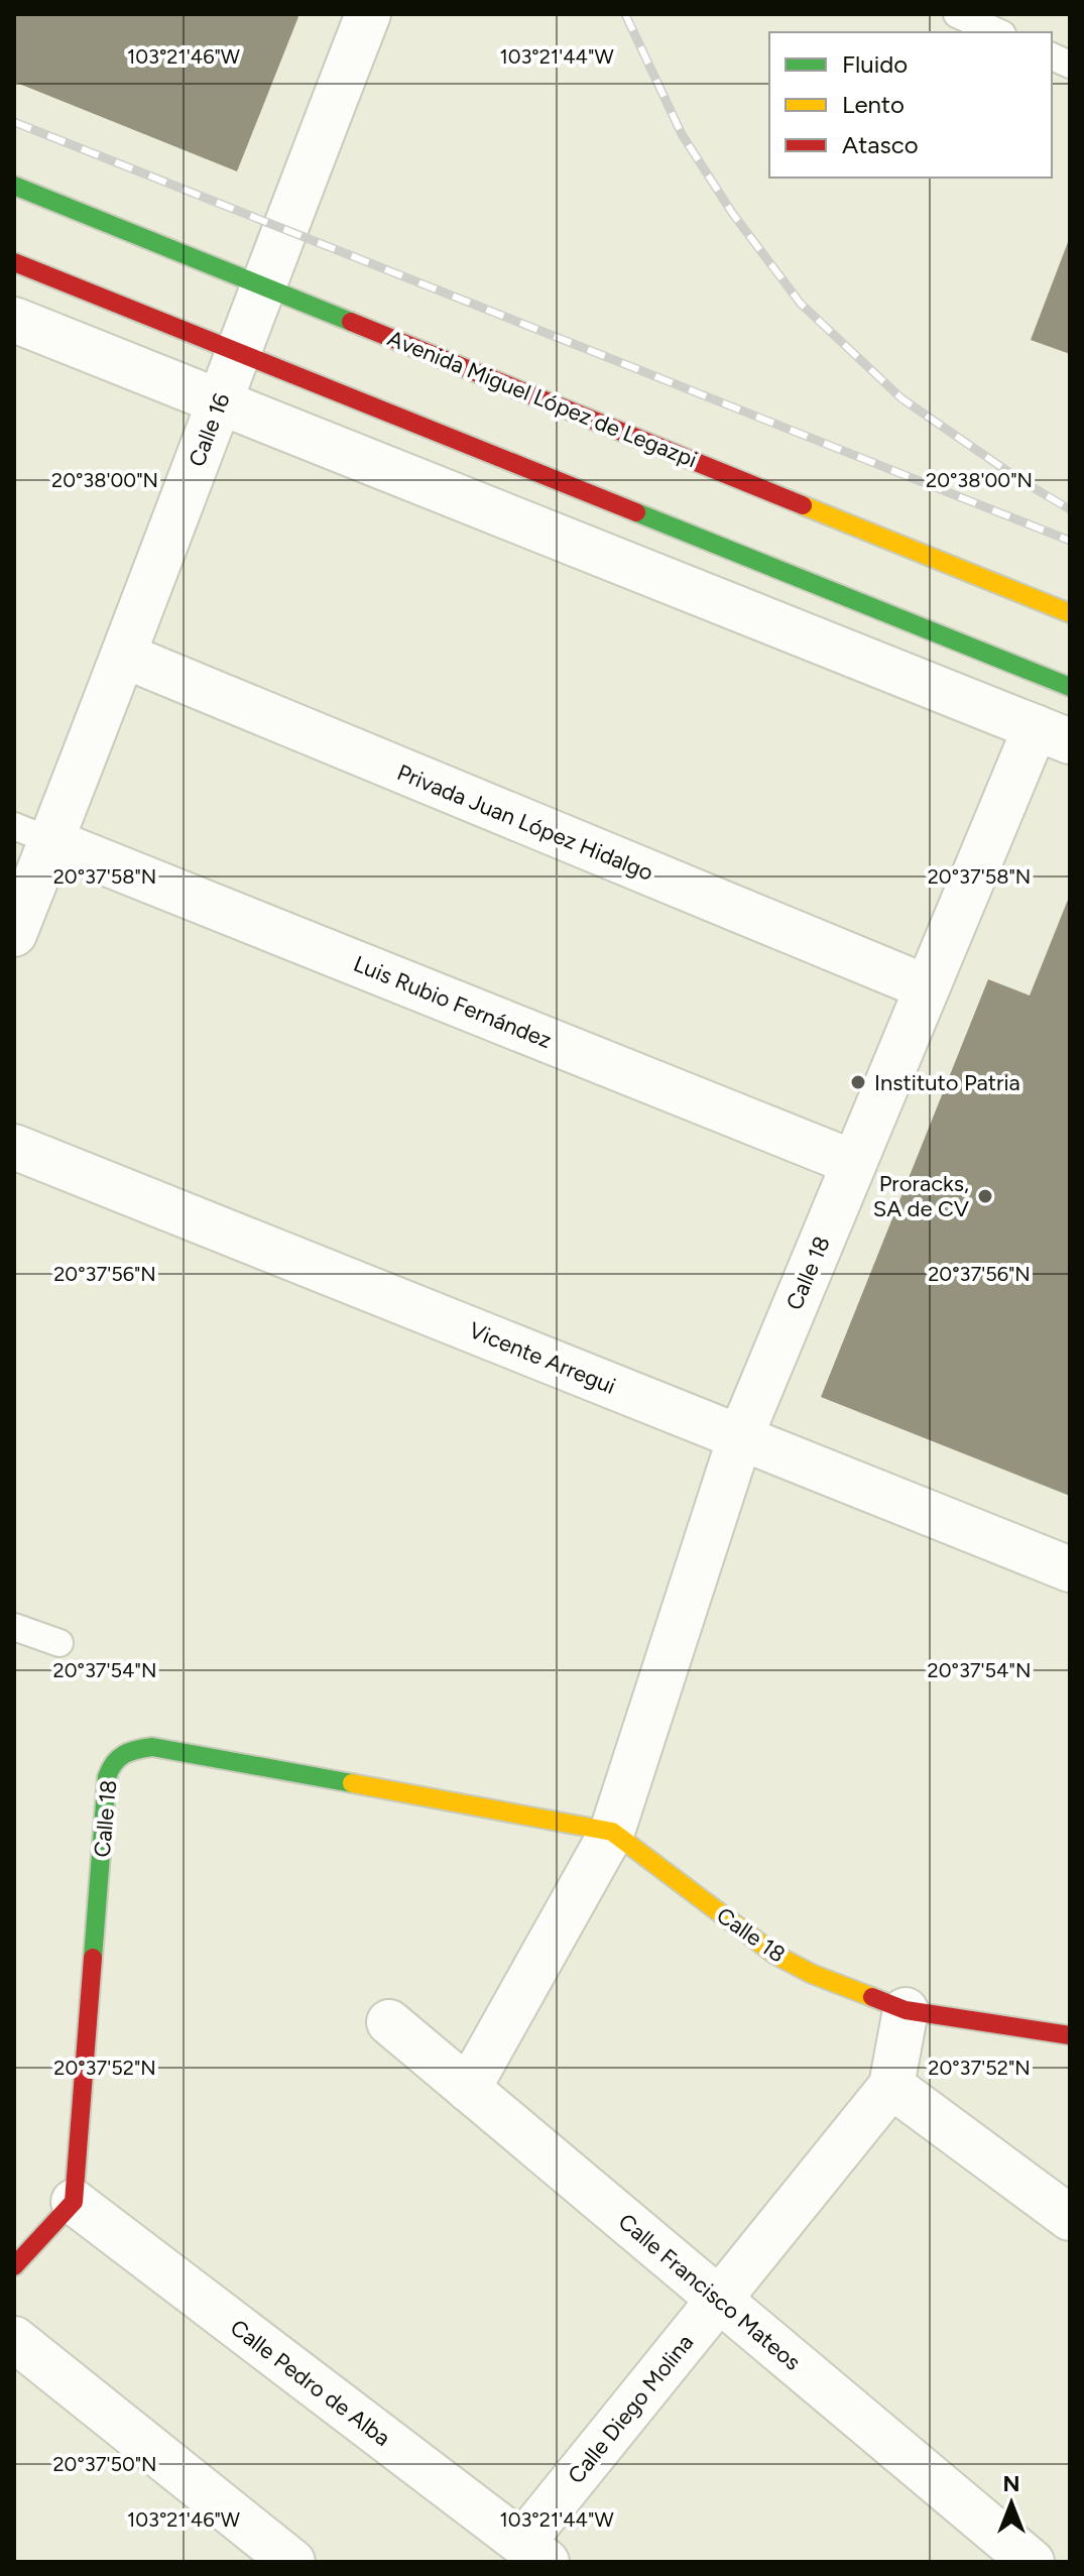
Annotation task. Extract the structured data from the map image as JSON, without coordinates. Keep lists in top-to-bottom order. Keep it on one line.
{"streets":{"main road":["Avenida Miguel López de Legazpi","Calle 18"],"street":["Calle 16","Privada Juan López Hidalgo","Luis Rubio Fernández","Vicente Arregui","Calle Francisco Mateos","Calle Pedro de Alba","Calle Diego Molina"]},"crossings":[["Avenida Miguel López de Legazpi","Calle 16"],["Calle 16","Privada Juan López Hidalgo"],["Calle 16","Luis Rubio Fernández"],["Privada Juan López Hidalgo","Calle 18"],["Luis Rubio Fernández","Calle 18"],["Calle 18","Vicente Arregui"],["Calle 18","Calle Francisco Mateos"],["Calle 18","Calle Pedro de Alba"],["Calle Francisco Mateos","Calle Diego Molina"],["Calle Pedro de Alba","Calle Diego Molina"]],"places":["Instituto Patria","Proracks, SA de CV"],"legend":["Fluido","Lento","Atasco"],"north":"top","coordinates":["103°21'46\"W","103°21'44\"W","20°38'00\"N","20°37'58\"N","20°37'56\"N","20°37'54\"N","20°37'52\"N","20°37'50\"N"]}
